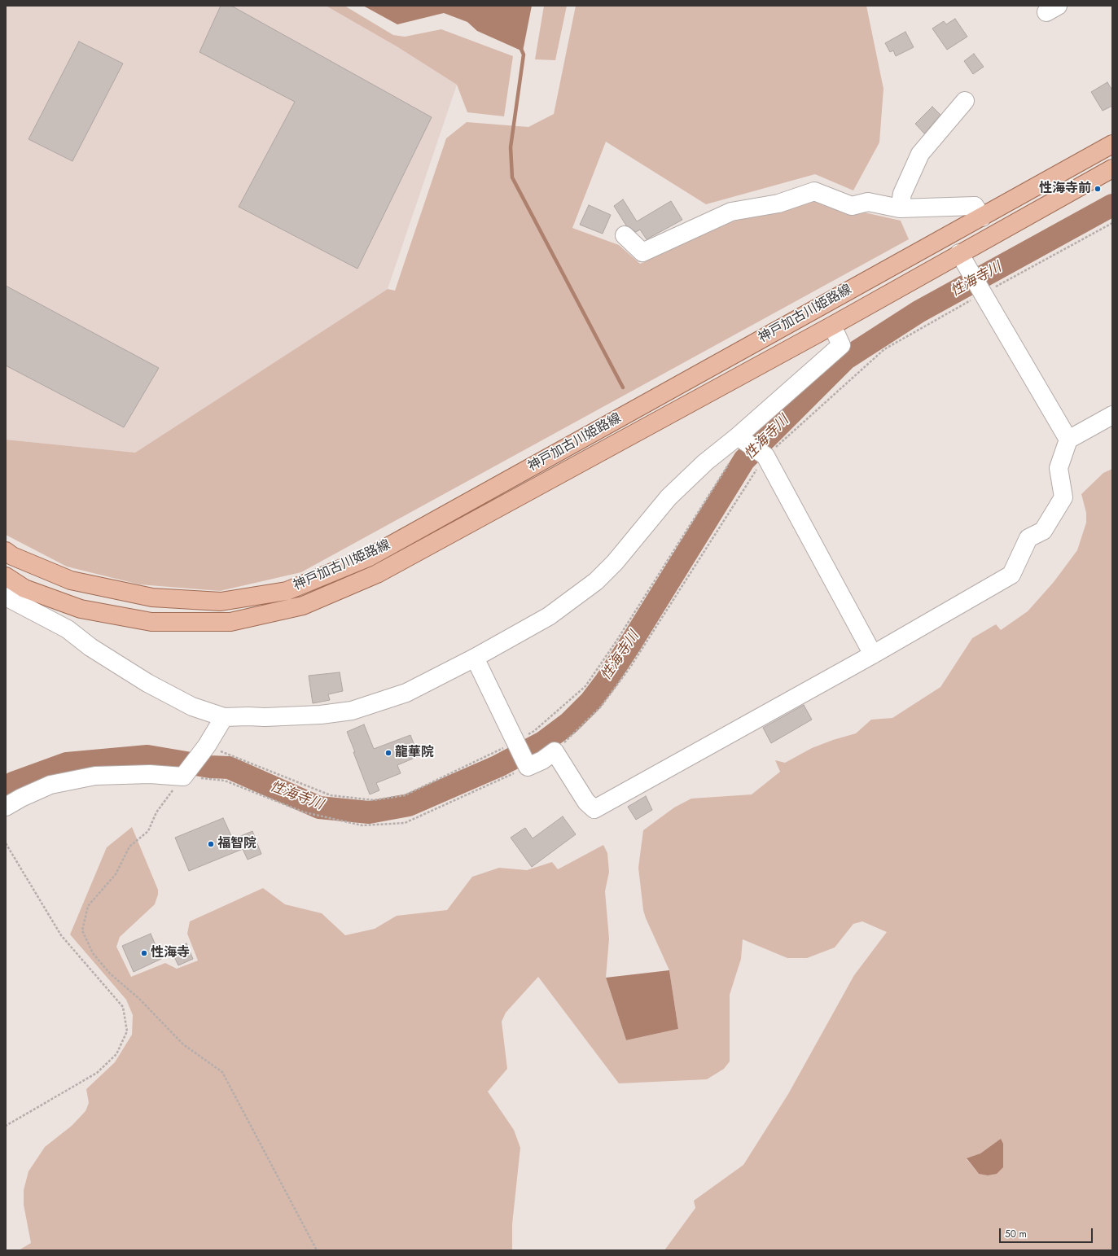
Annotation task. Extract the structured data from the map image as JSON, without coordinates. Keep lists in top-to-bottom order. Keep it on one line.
{"streets":{"main road":["神戸加古川姫路線"]},"water":["性海寺川"],"places":["性海寺前","龍華院","福智院","性海寺"],"scale_bar":"50 m"}
